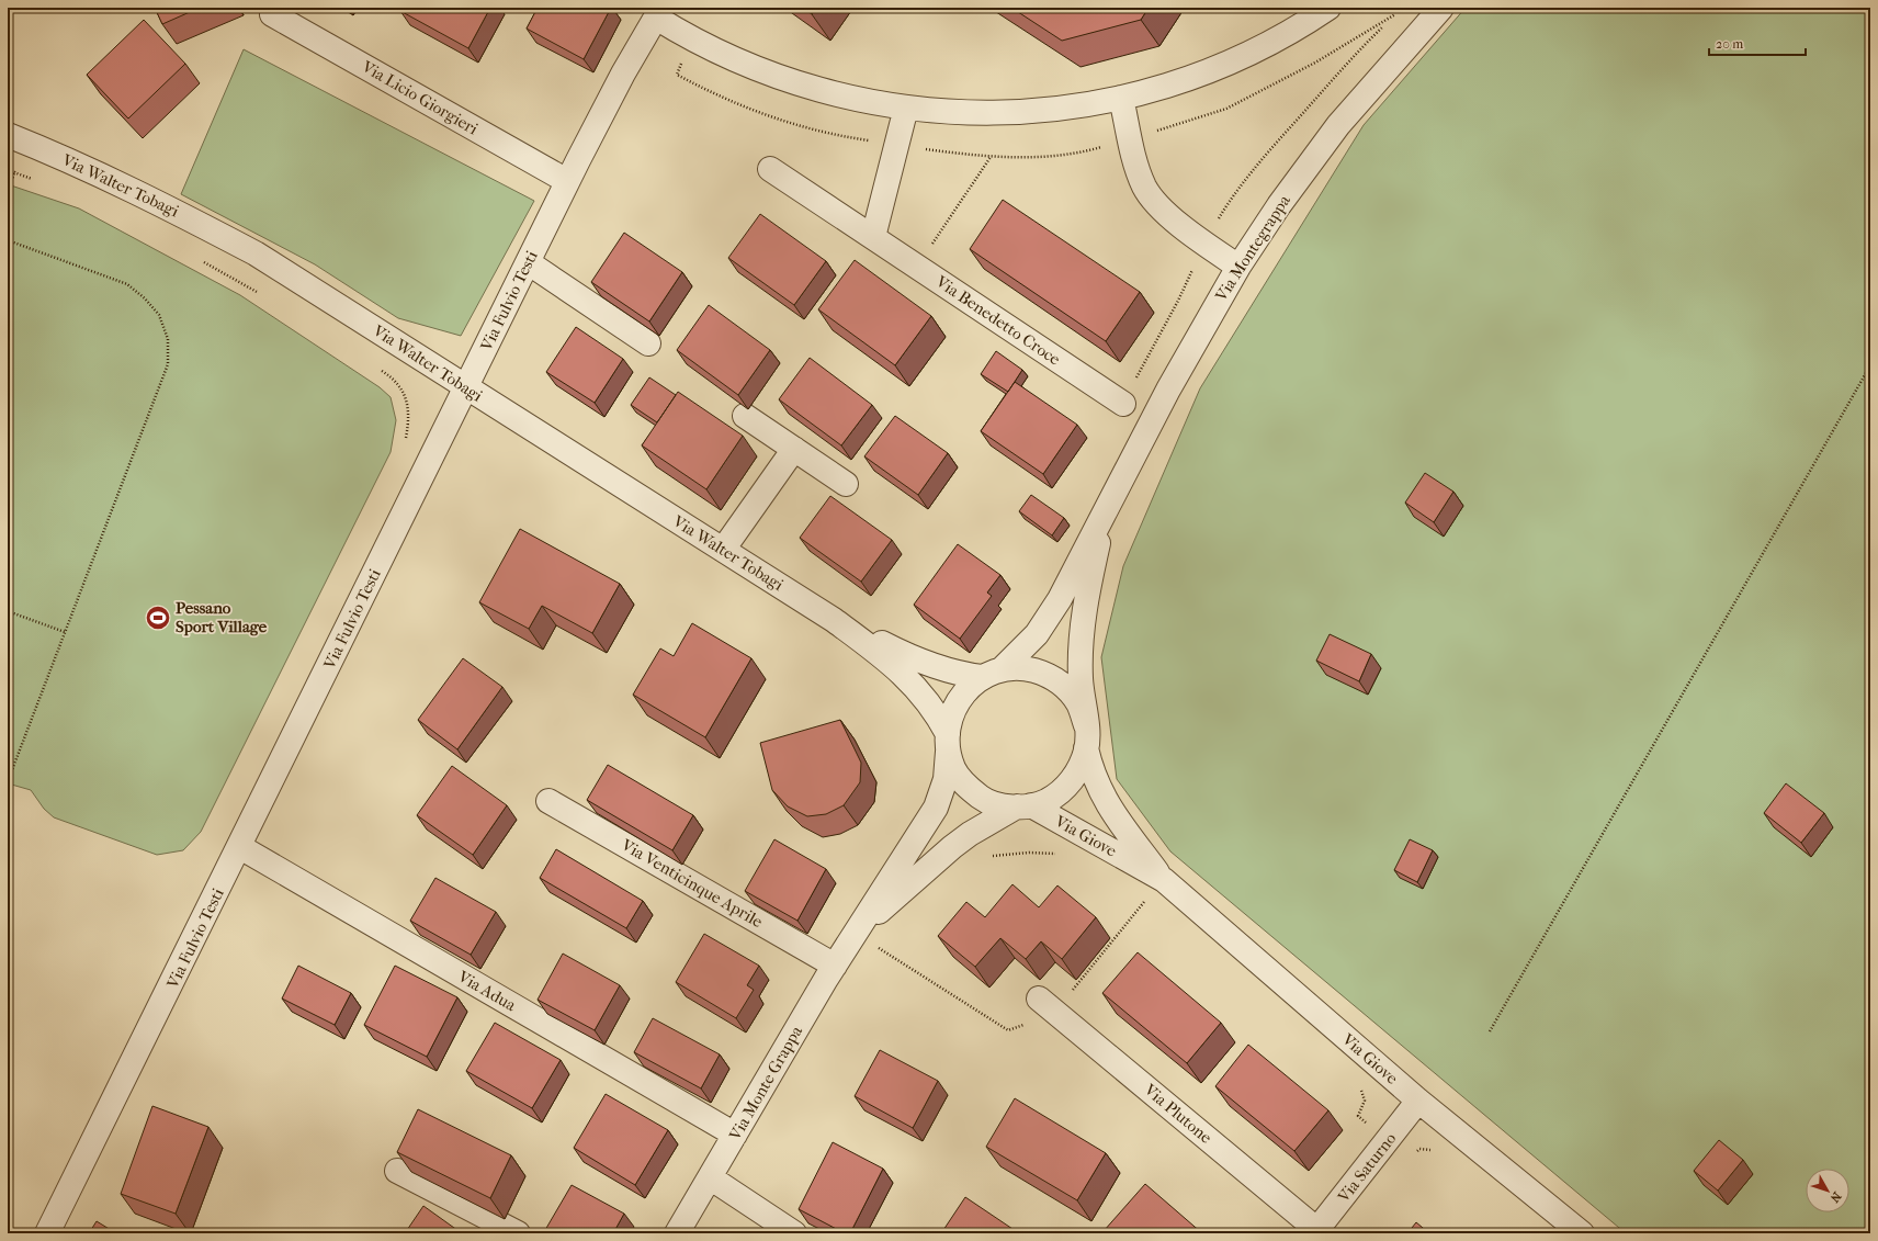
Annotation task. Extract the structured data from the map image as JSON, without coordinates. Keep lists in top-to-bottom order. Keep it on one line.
{"streets":{"street":["Via Licio Giorgieri","Via Walter Tobagi","Via Montegrappa","Via Fulvio Testi","Via Benedetto Croce","Via Giove","Via Venticinque Aprile","Via Adua","Via Monte Grappa","Via Plutone","Via Saturno"]},"crossings":[["Via Licio Giorgieri","Via Fulvio Testi"],["Via Walter Tobagi","Via Montegrappa"],["Via Walter Tobagi","Via Fulvio Testi"],["Via Walter Tobagi","Via Giove"],["Via Walter Tobagi","Via Monte Grappa"],["Via Montegrappa","Via Giove"],["Via Montegrappa","Via Monte Grappa"],["Via Fulvio Testi","Via Adua"],["Via Giove","Via Monte Grappa"],["Via Giove","Via Saturno"],["Via Venticinque Aprile","Via Monte Grappa"],["Via Adua","Via Monte Grappa"],["Via Plutone","Via Saturno"]],"places":{"sports":["Pessano Sport Village"]},"scale_bar":"20 m","north":"bottom right"}
